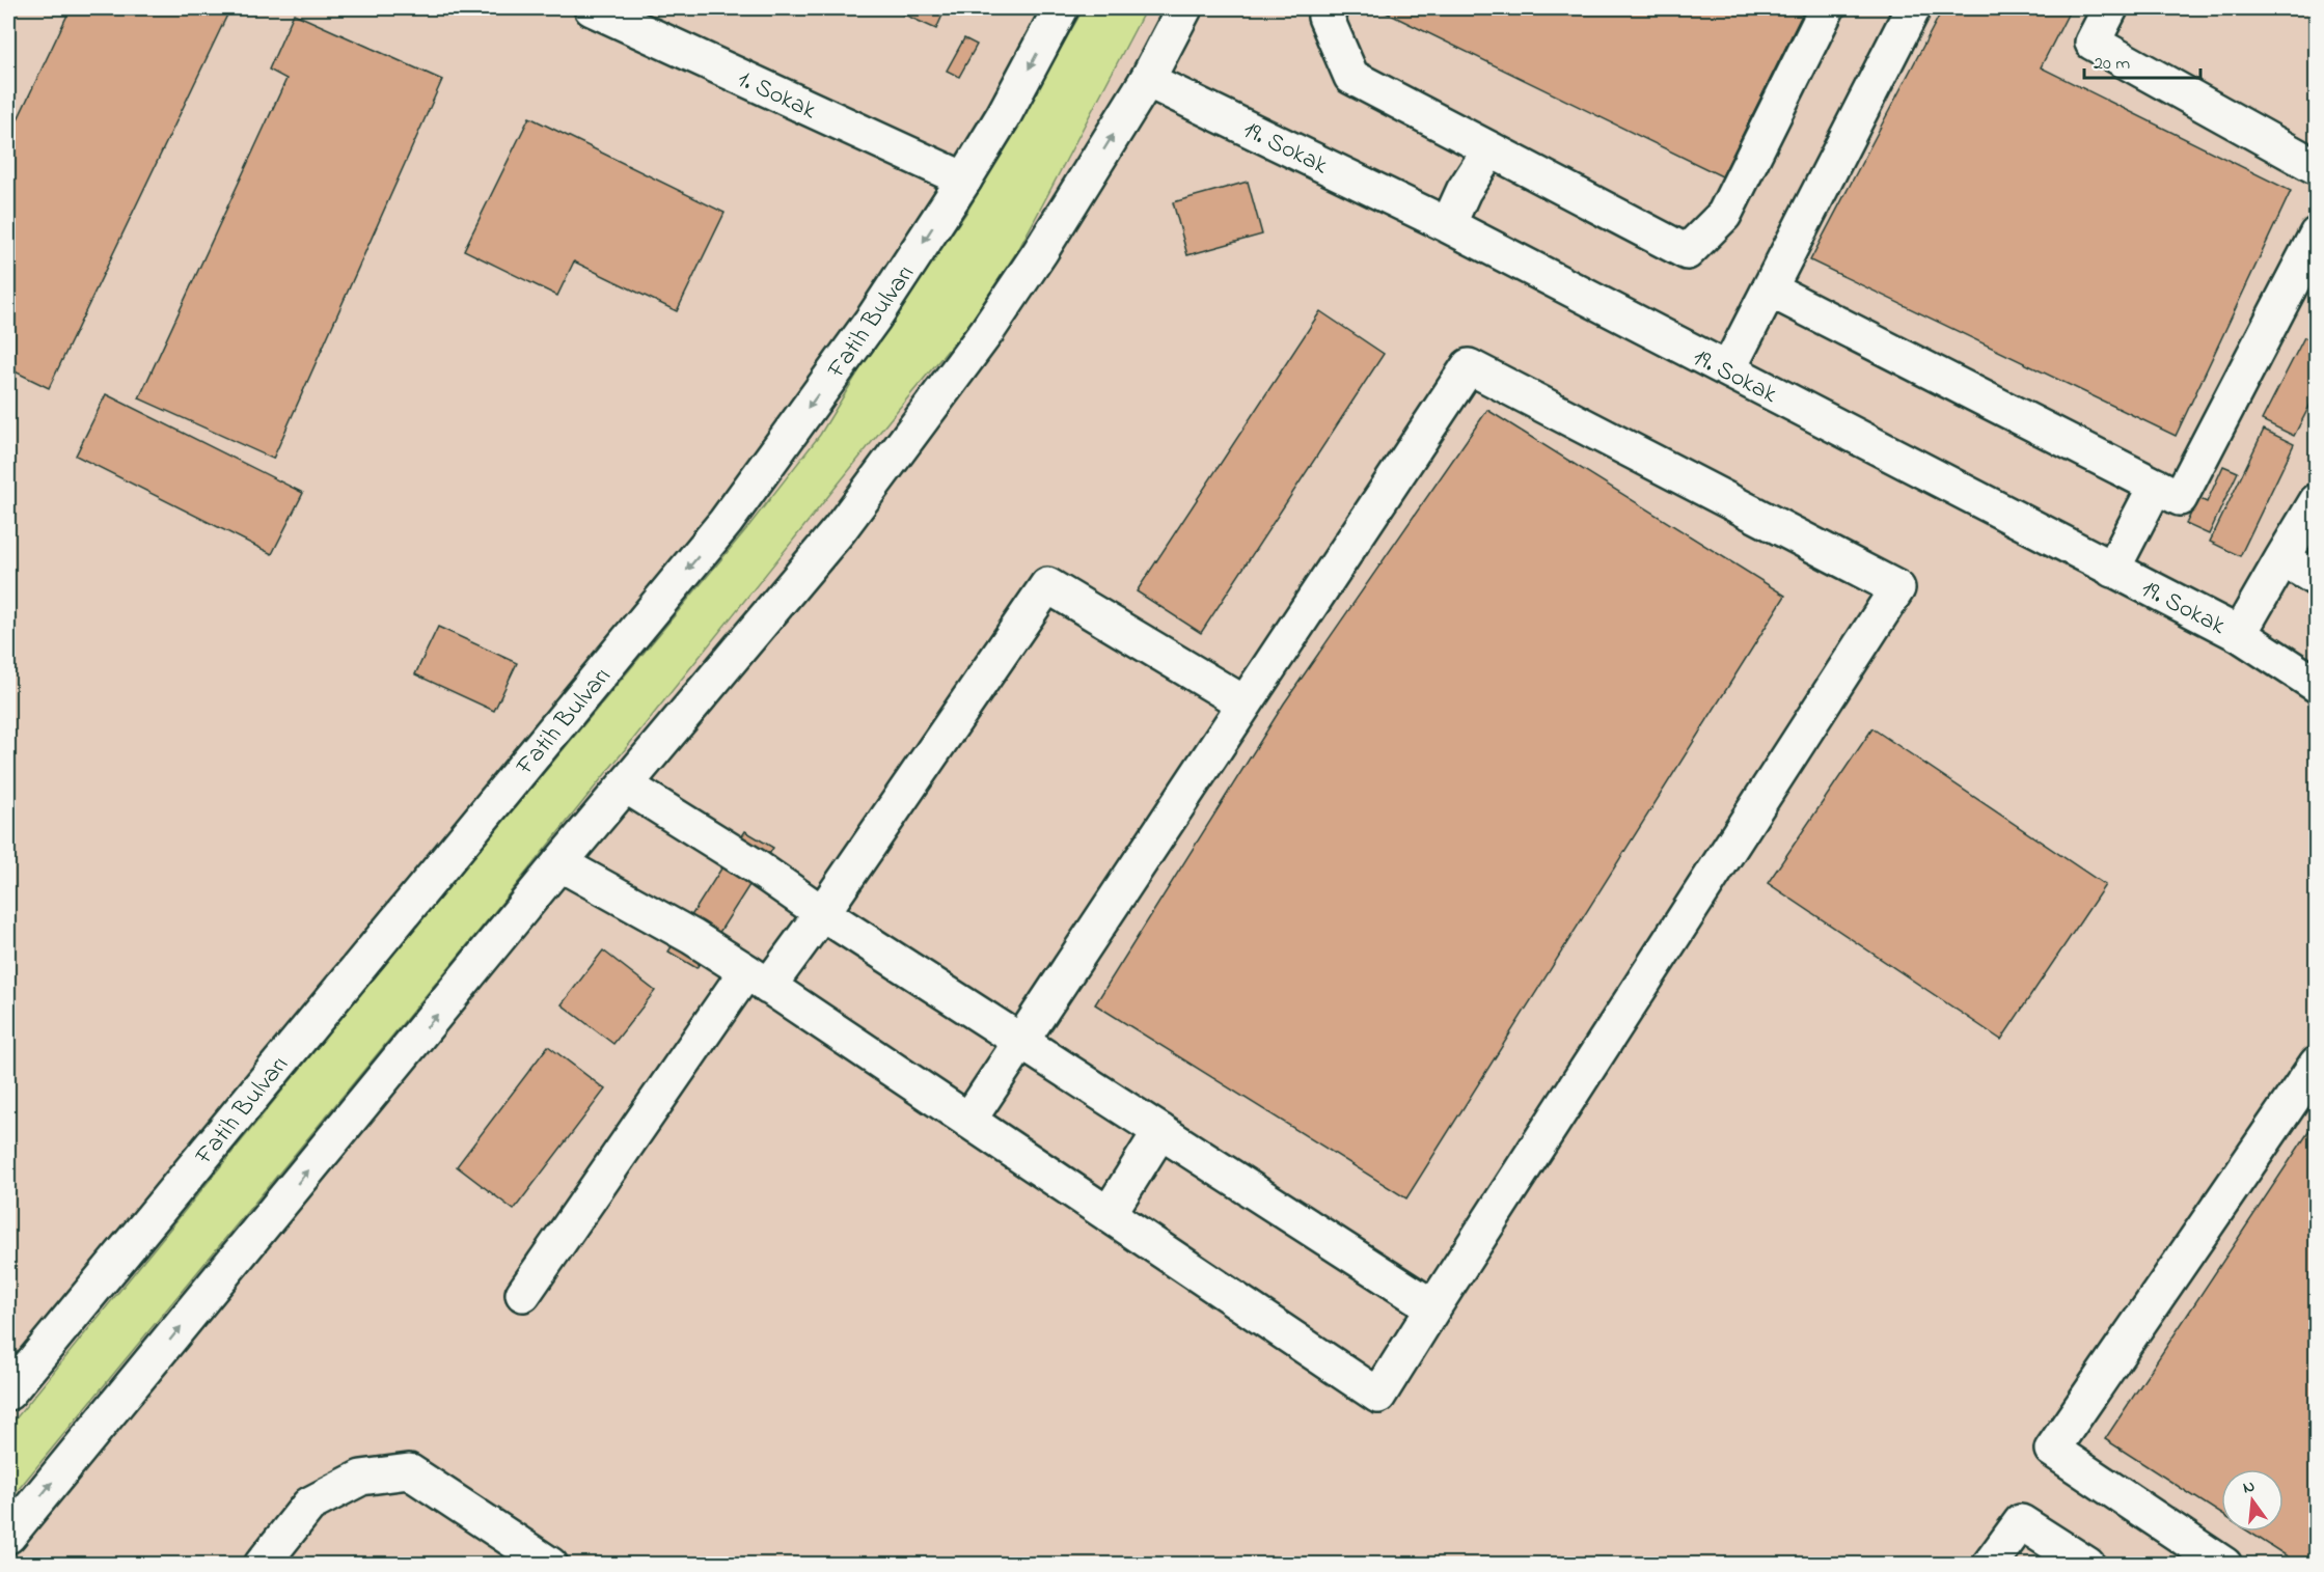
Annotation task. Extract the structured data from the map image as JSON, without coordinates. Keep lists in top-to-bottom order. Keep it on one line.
{"streets":{"main road":["1. Sokak","19. Sokak","Fatih Bulvarı"]},"crossings":[["1. Sokak","Fatih Bulvarı"]],"scale_bar":"20 m","north":"top"}
